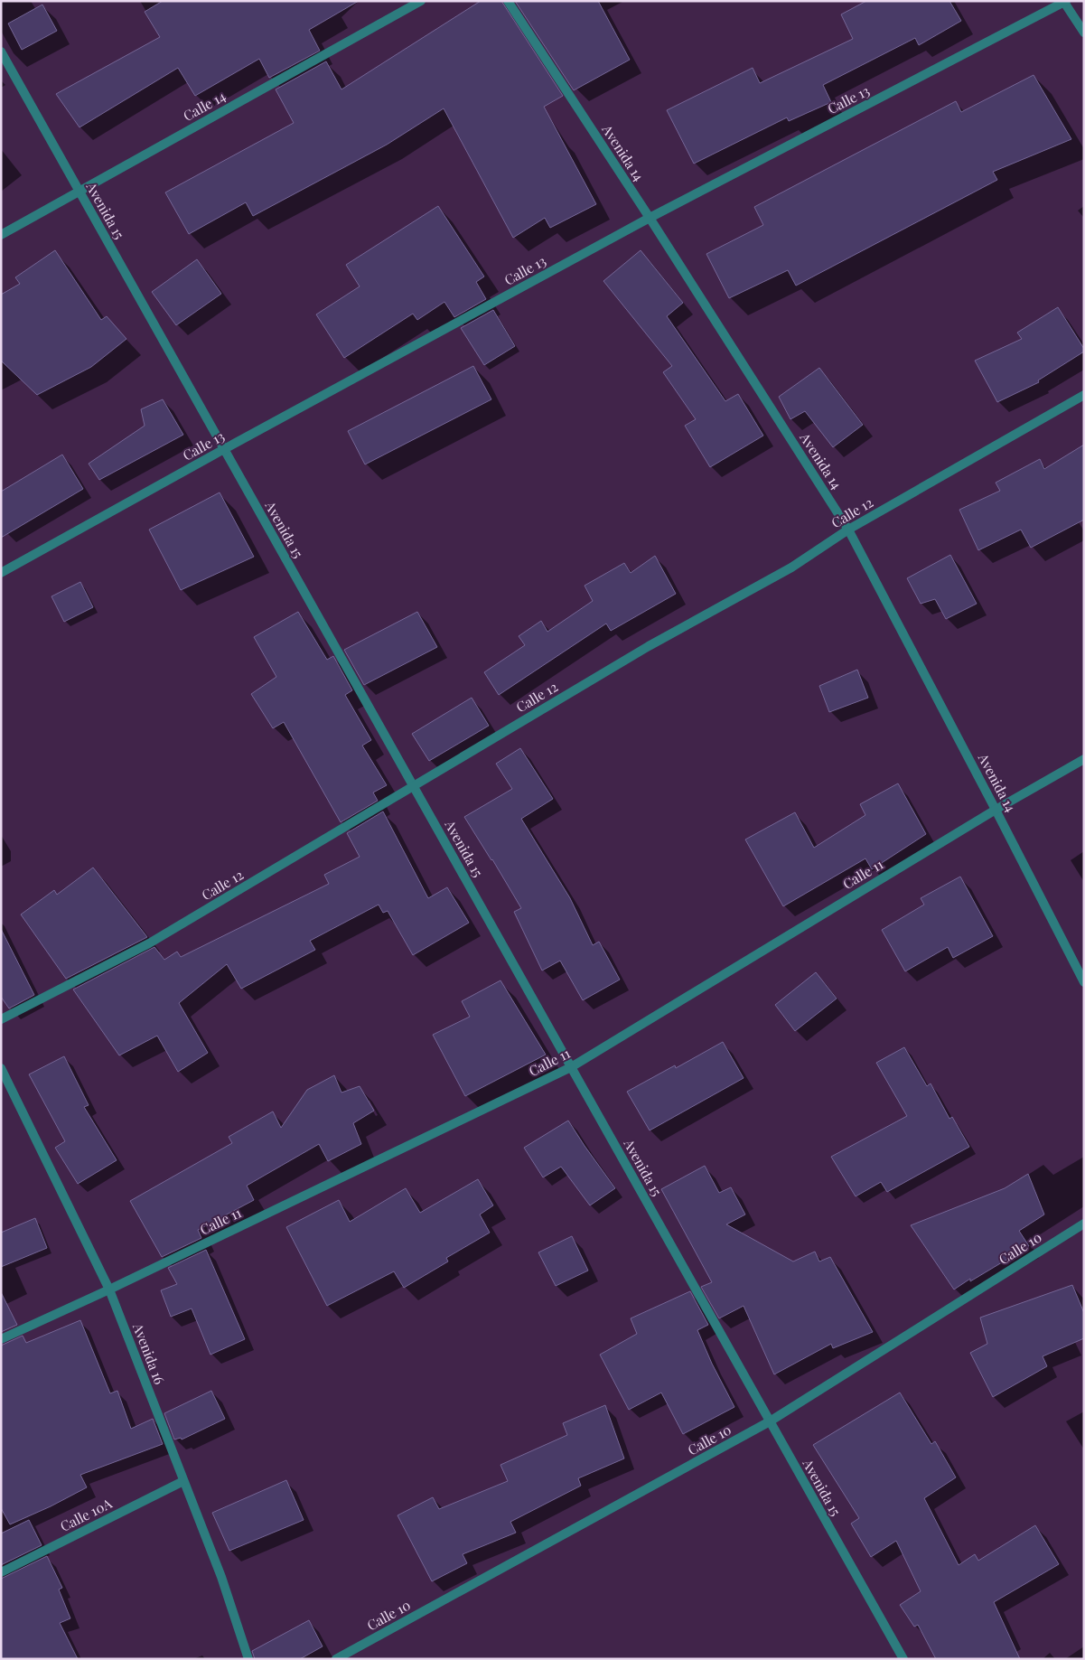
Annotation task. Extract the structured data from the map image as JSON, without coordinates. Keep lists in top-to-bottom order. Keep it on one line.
{"streets":{"street":["Calle 13","Calle 14","Avenida 14","Avenida 15","Calle 12","Calle 11","Calle 10","Avenida 16","Calle 10A"]},"crossings":[["Calle 13","Avenida 14"],["Calle 13","Avenida 15"],["Calle 14","Avenida 15"],["Avenida 14","Calle 12"],["Avenida 14","Calle 11"],["Avenida 15","Calle 12"],["Avenida 15","Calle 11"],["Avenida 15","Calle 10"],["Calle 11","Avenida 16"],["Avenida 16","Calle 10A"]]}
